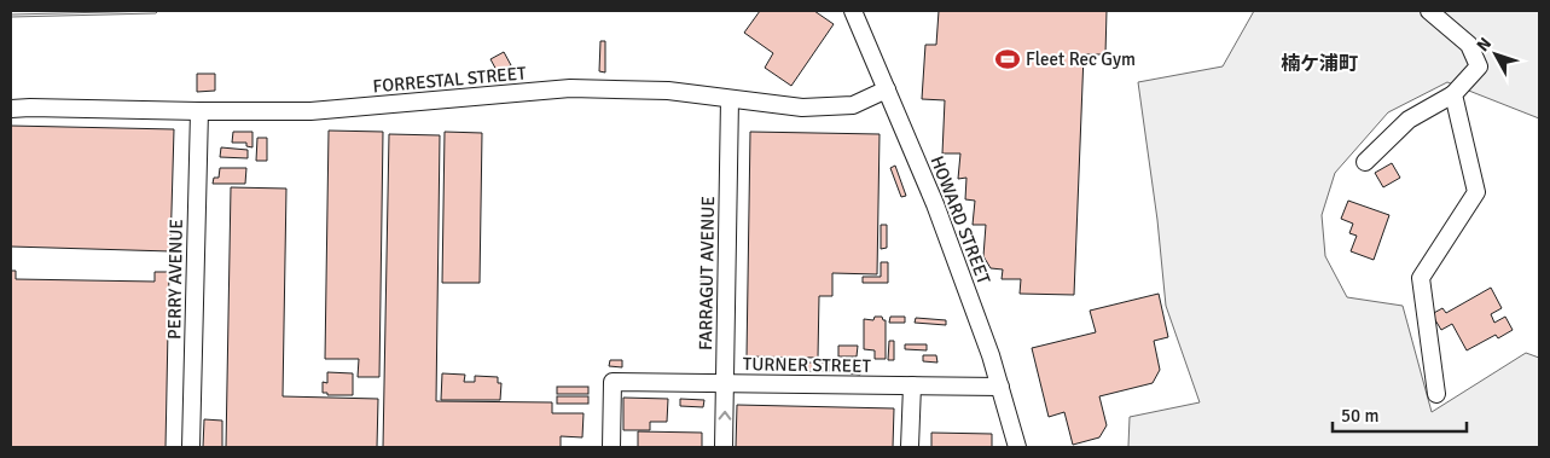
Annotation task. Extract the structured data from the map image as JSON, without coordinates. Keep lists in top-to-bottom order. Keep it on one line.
{"streets":{"street":["FORRESTAL STREET","HOWARD STREET","FARRAGUT AVENUE","PERRY AVENUE","TURNER STREET"]},"crossings":[["FORRESTAL STREET","HOWARD STREET"],["FORRESTAL STREET","FARRAGUT AVENUE"],["FORRESTAL STREET","PERRY AVENUE"],["HOWARD STREET","TURNER STREET"],["FARRAGUT AVENUE","TURNER STREET"]],"districts":["楠ケ浦町"],"places":{"sports":["Fleet Rec Gym"]},"scale_bar":"50 m","north":"top left"}
